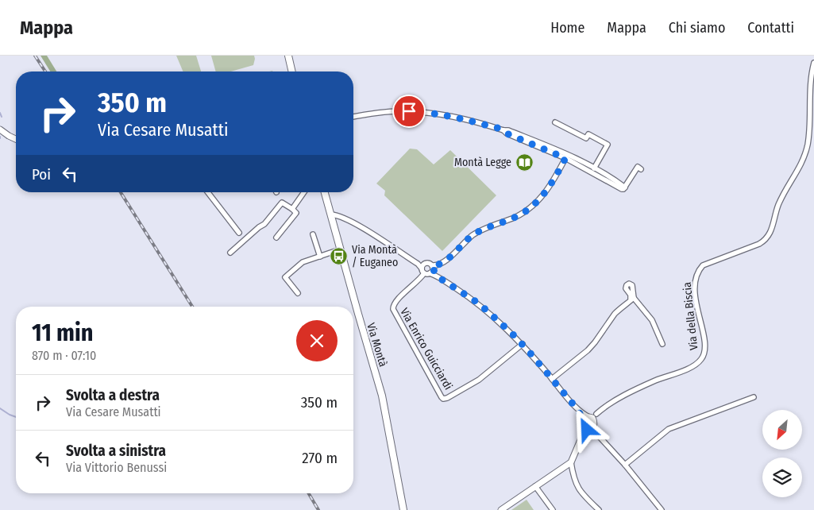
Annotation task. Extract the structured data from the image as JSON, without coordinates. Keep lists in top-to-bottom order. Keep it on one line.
{"streets":{"main road":["Via Montà"],"street":["Via della Biscia","Via Enrico Guicciardi"]},"places":{"library":["Montà Legge"],"bus stop":["Via Montà / Euganeo"]},"north":"bottom left","page":{"header":"Mappa","nav":["Home","Mappa","Chi siamo","Contatti"],"turn":["350 m","Via Cesare Musatti"],"then":"Poi","heading":["11 min","870 m · 07:10"],"list":[{"name":"Svolta a destra","note":"Via Cesare Musatti","value":"350 m"},{"name":"Svolta a sinistra","note":"Via Vittorio Benussi","value":"270 m"}]}}
